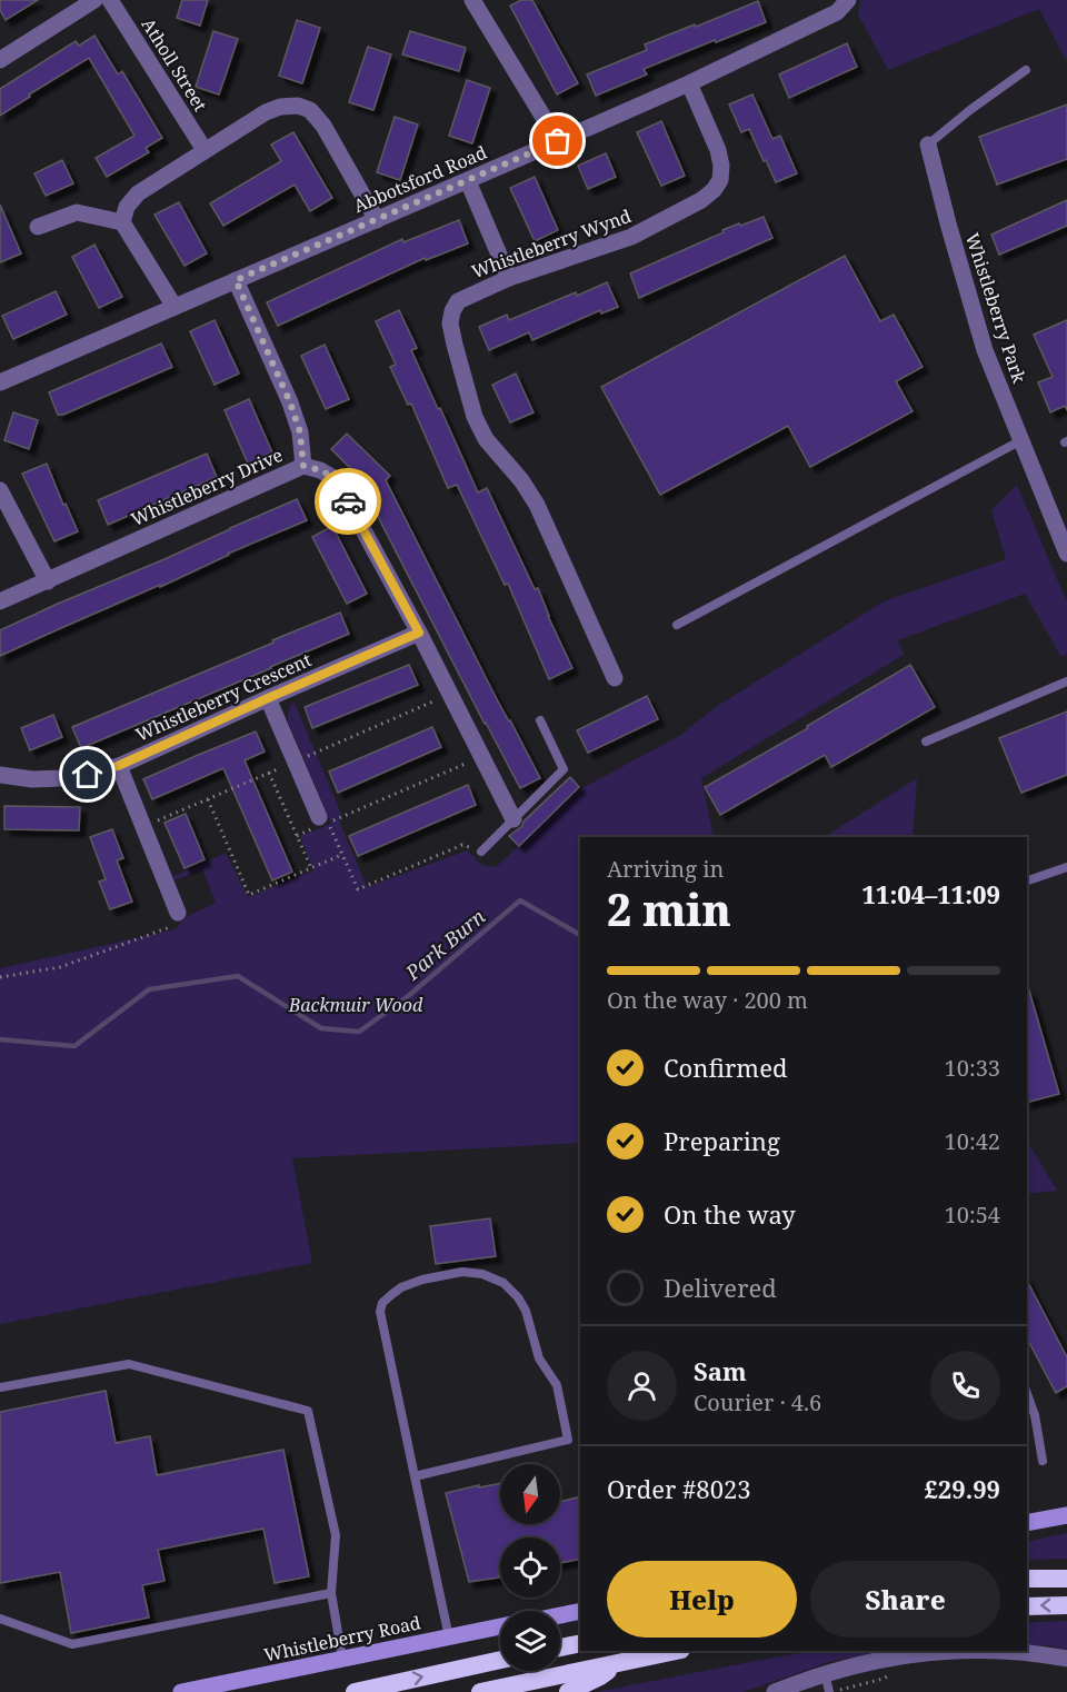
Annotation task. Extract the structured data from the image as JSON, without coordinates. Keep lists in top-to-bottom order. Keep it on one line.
{"streets":{"main road":["Whistleberry Road"],"street":["Atholl Street","Abbotsford Road","Whistleberry Wynd","Whistleberry Park","Whistleberry Drive","Whistleberry Crescent"]},"crossings":[["Abbotsford Road","Whistleberry Wynd"],["Whistleberry Drive","Whistleberry Crescent"]],"water":["Park Burn"],"parks":["Backmuir Wood"],"north":"bottom","page":{"heading":["2 min","Arriving in","11:04–11:09"],"panel":["Sam","Courier · 4.6","Order #8023","£29.99"],"bar":"On the way · 200 m","list":[["Confirmed","10:33"],["Preparing","10:42"],["On the way","10:54"],"Delivered"],"buttons":["Help","Share"]}}
